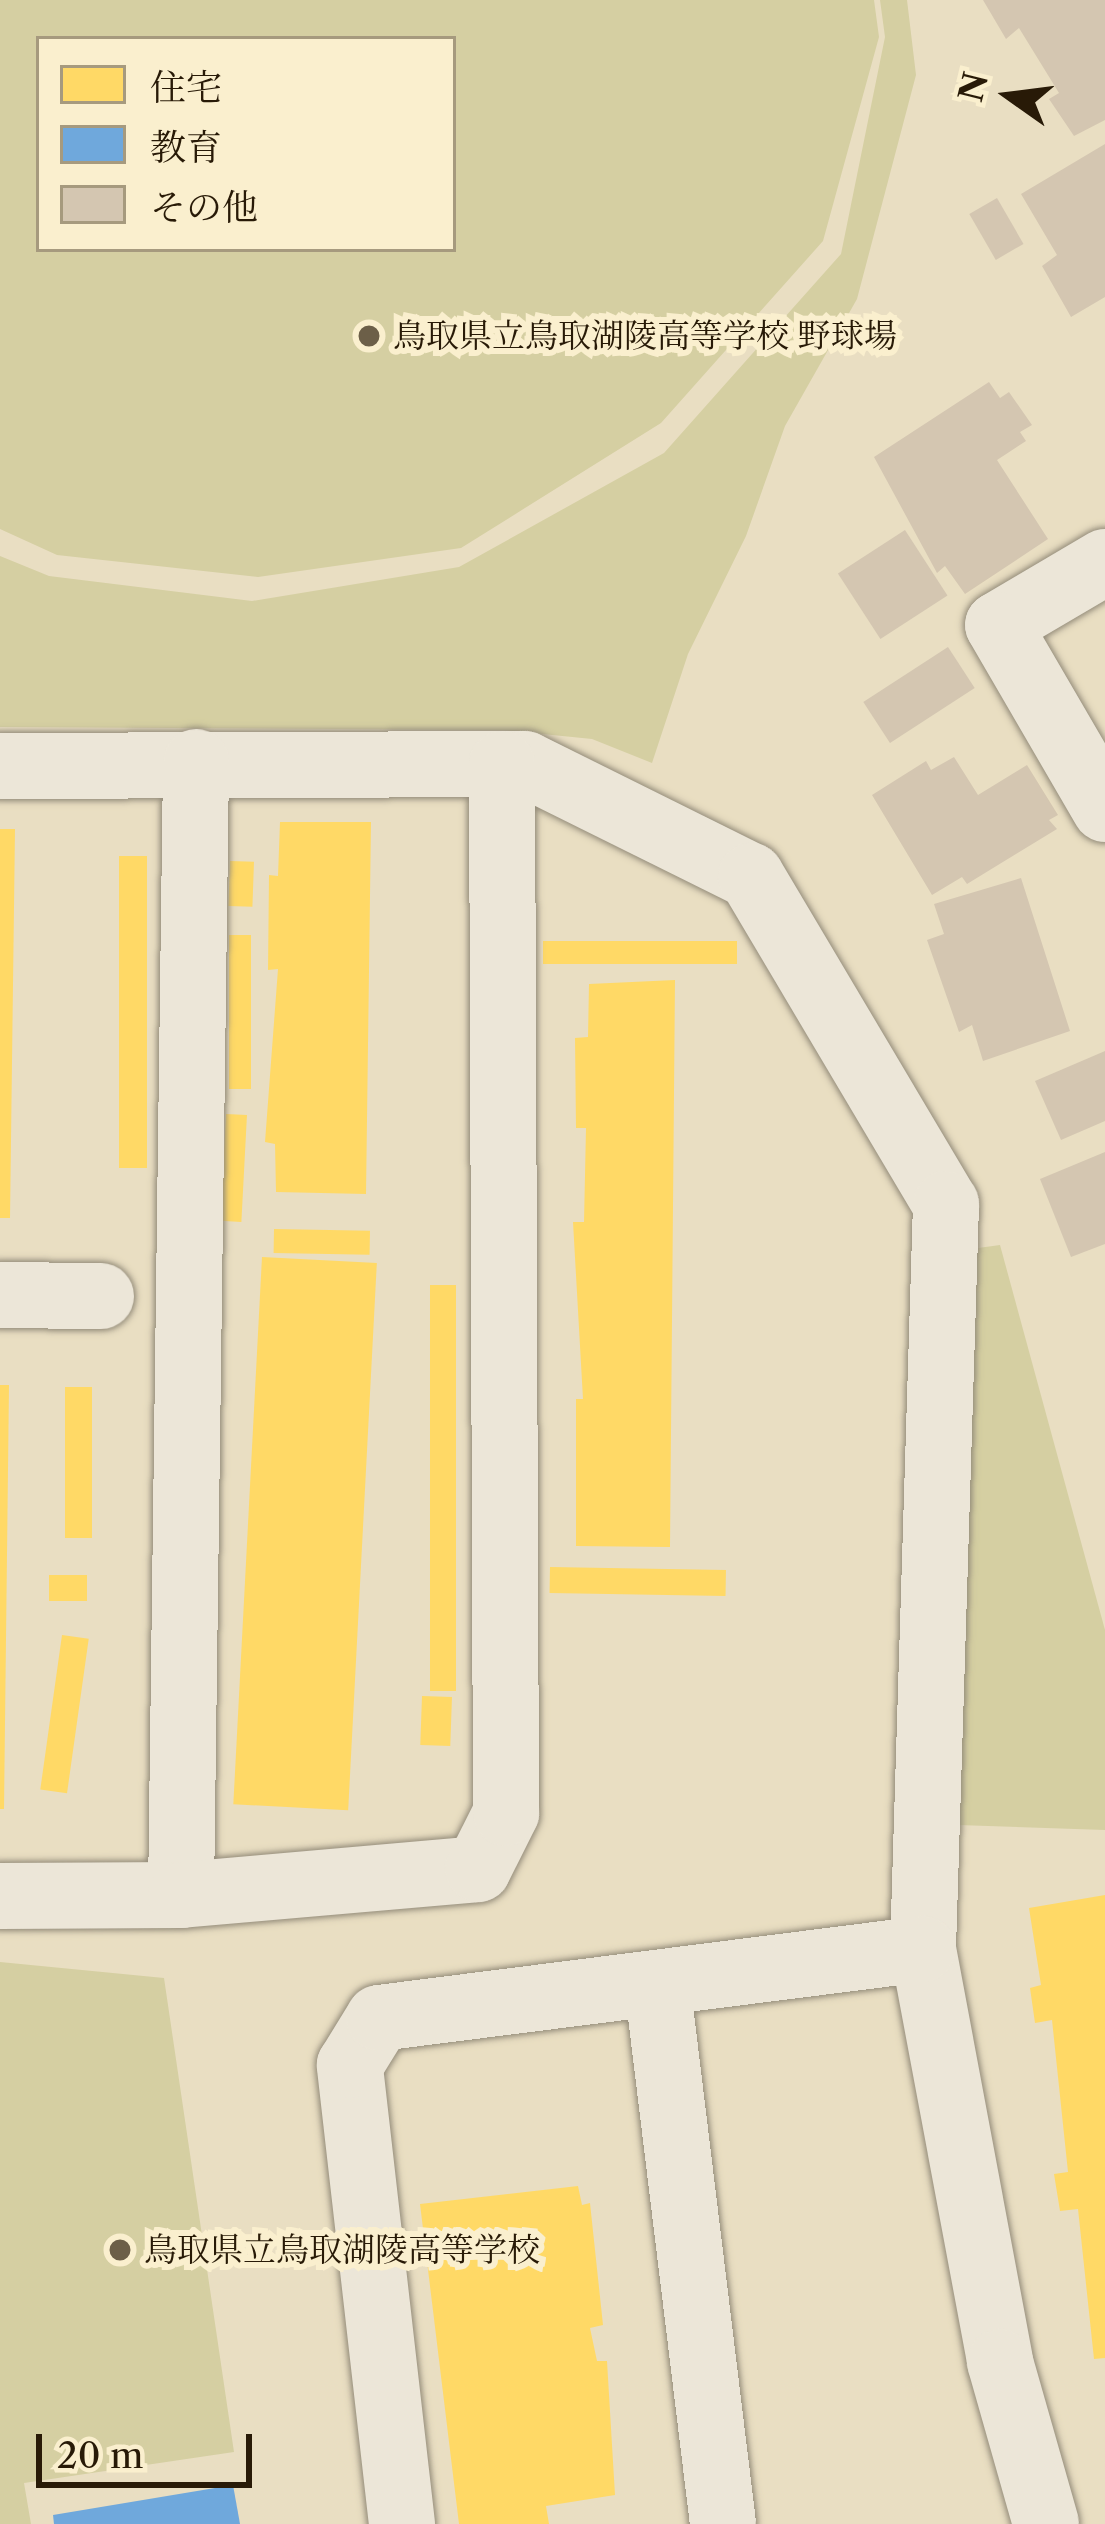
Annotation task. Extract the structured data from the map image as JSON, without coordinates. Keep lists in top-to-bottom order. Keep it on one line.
{"places":["鳥取県立鳥取湖陵高等学校 野球場","鳥取県立鳥取湖陵高等学校"],"legend":["住宅","教育","その他"],"scale_bar":"20 m","north":"left"}
